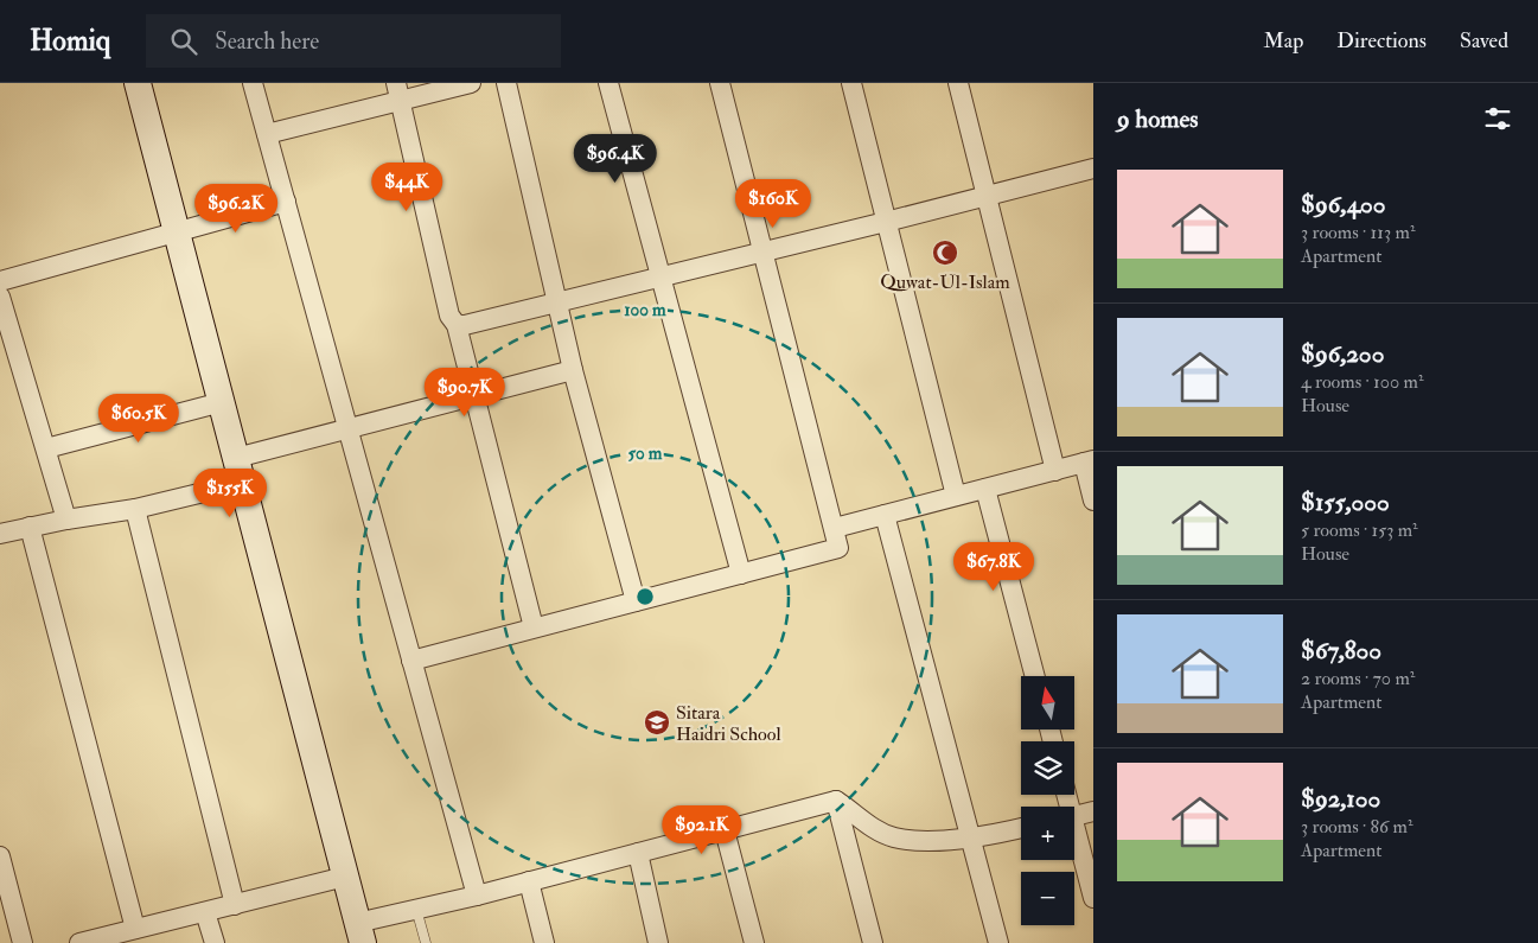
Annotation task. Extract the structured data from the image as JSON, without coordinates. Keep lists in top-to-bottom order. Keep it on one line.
{"places":{"mosque":["Quwat-Ul-Islam"],"school or university":["Sitara Haidri School"]},"north":"top","page":{"header":"Homiq","search":"Search here","nav":["Map","Directions","Saved"],"heading":"9 homes","price":["$96.4K","$44K","$160K","$96.2K","$90.7K","$60.5K","$155K","$67.8K","$92.1K"],"list":[{"name":"$96,400","note":"3 rooms · 113 m² · Apartment"},{"name":"$96,200","note":"4 rooms · 100 m² · House"},{"name":"$155,000","note":"5 rooms · 153 m² · House"},{"name":"$67,800","note":"2 rooms · 70 m² · Apartment"},{"name":"$92,100","note":"3 rooms · 86 m² · Apartment"}],"map_buttons":["+","−"]},"rings":["100 m","50 m"]}
